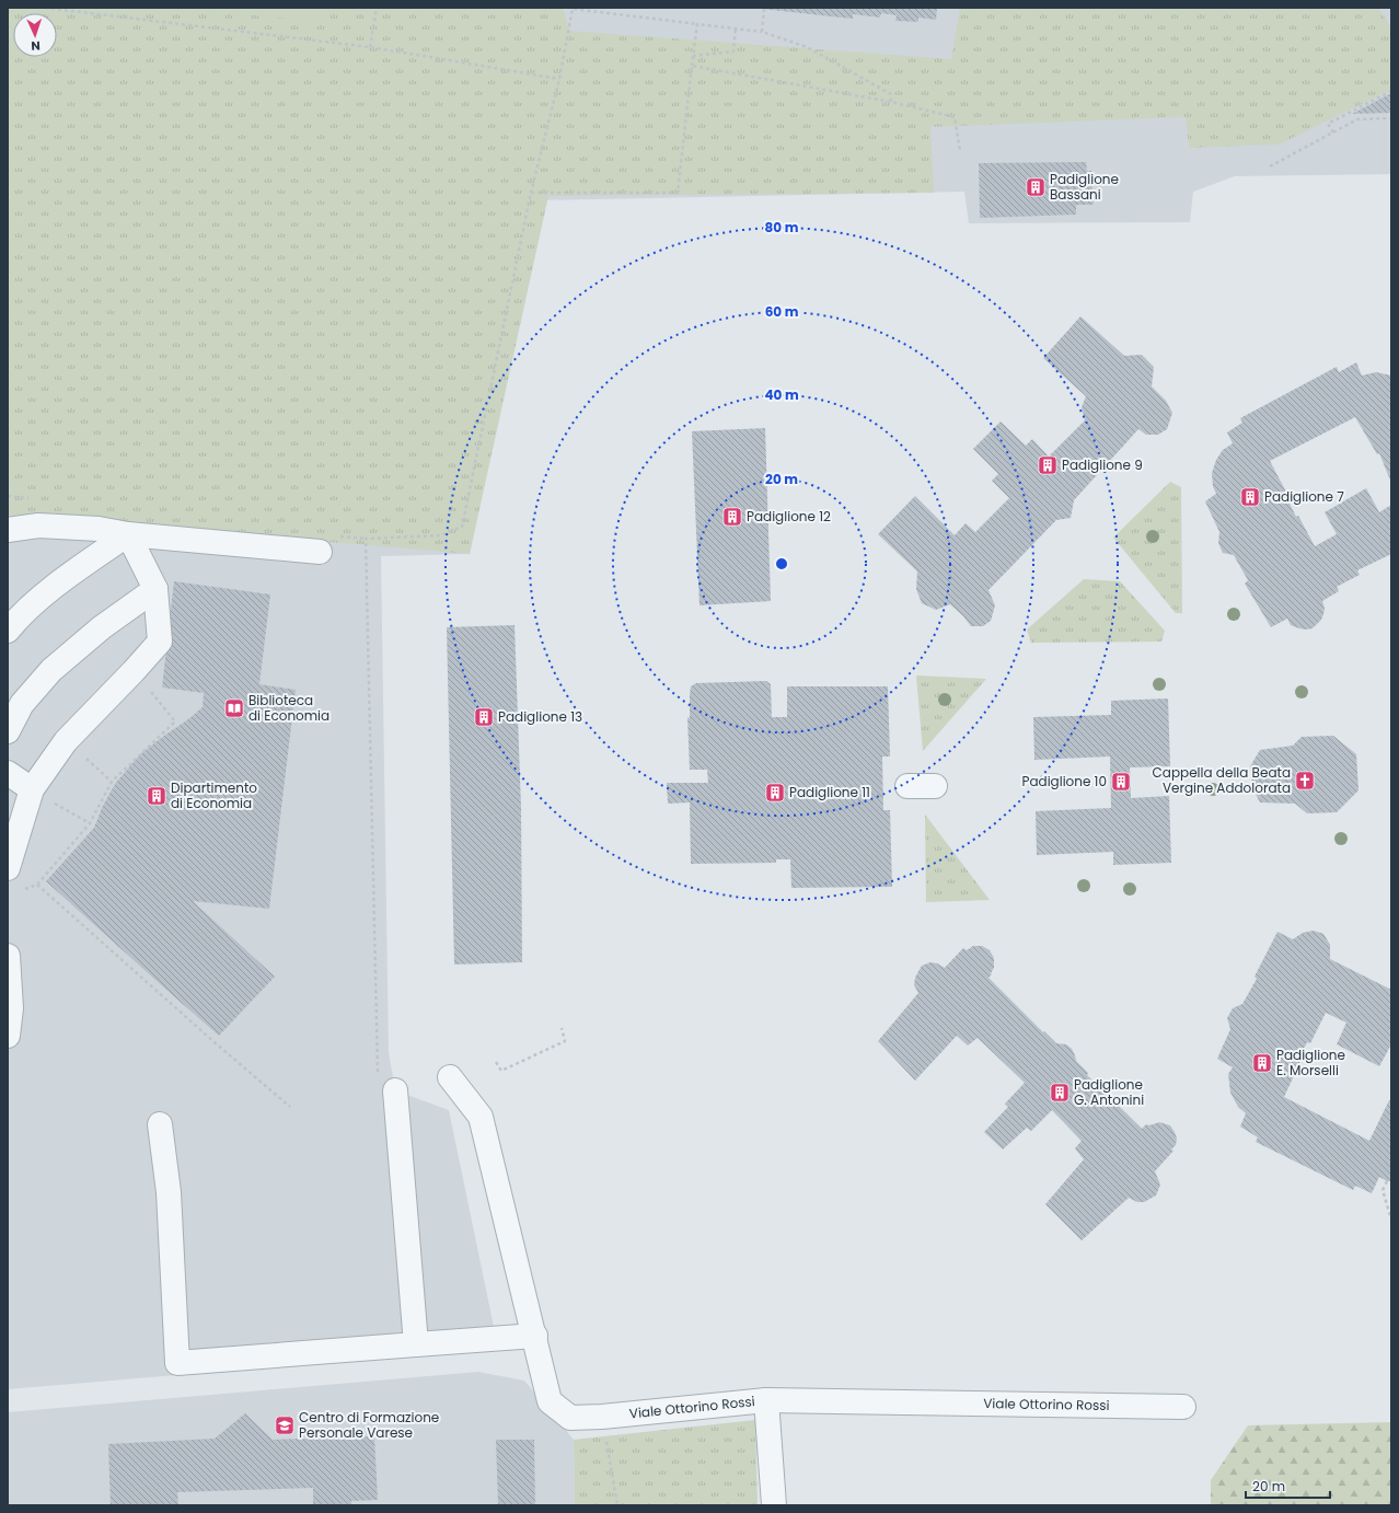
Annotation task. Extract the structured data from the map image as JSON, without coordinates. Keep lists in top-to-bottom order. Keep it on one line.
{"streets":{"street":["Viale Ottorino Rossi"]},"places":{"building":["Padiglione Bassani","Padiglione 9","Padiglione 7","Padiglione 12","Padiglione 13","Padiglione 10","Padiglione 11","Dipartimento di Economia","Padiglione E. Morselli","Padiglione G. Antonini"],"library":["Biblioteca di Economia"],"church":["Cappella della Beata Vergine Addolorata"],"school or university":["Centro di Formazione Personale Varese"]},"scale_bar":"20 m","north":"bottom","rings":["80 m","60 m","40 m","20 m"]}
